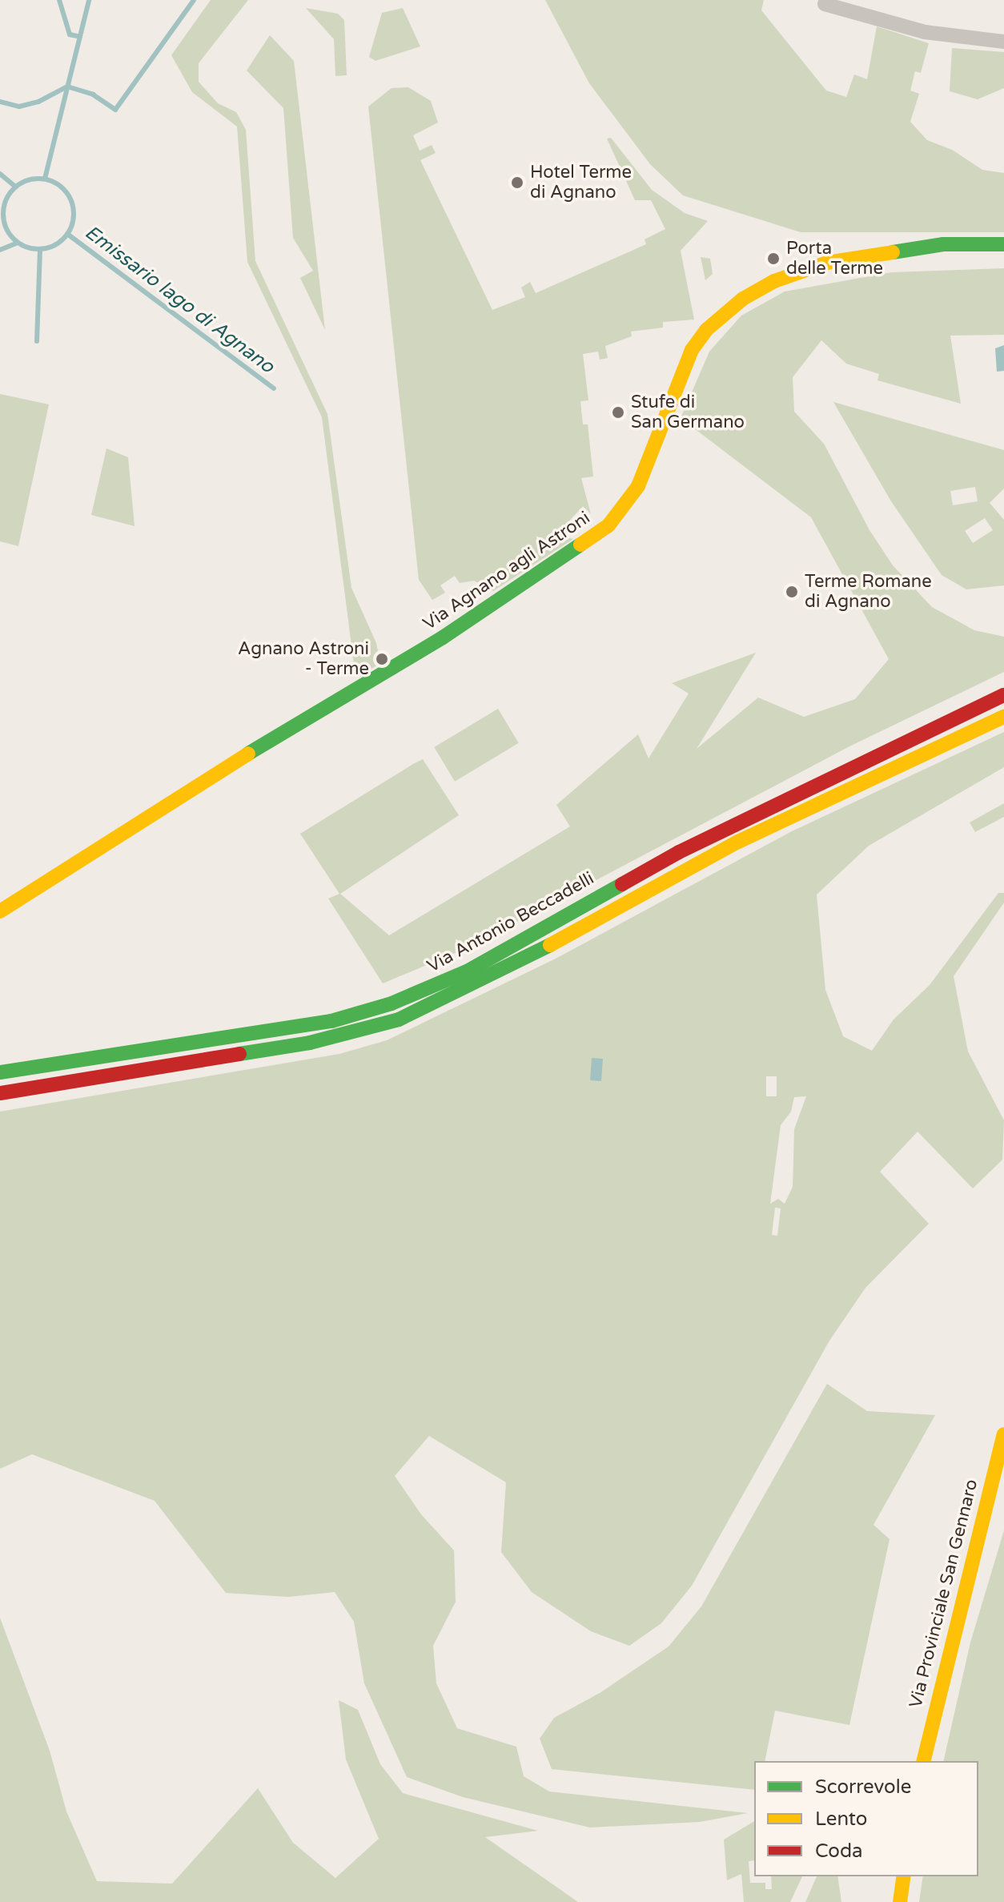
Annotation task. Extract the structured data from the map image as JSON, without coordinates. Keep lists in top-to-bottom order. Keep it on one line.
{"streets":{"main road":["Via Agnano agli Astroni","Via Antonio Beccadelli","Via Provinciale San Gennaro"]},"water":["Emissario lago di Agnano"],"places":["Hotel Terme di Agnano","Porta delle Terme","Stufe di San Germano","Terme Romane di Agnano","Agnano Astroni - Terme"],"legend":["Scorrevole","Lento","Coda"]}
